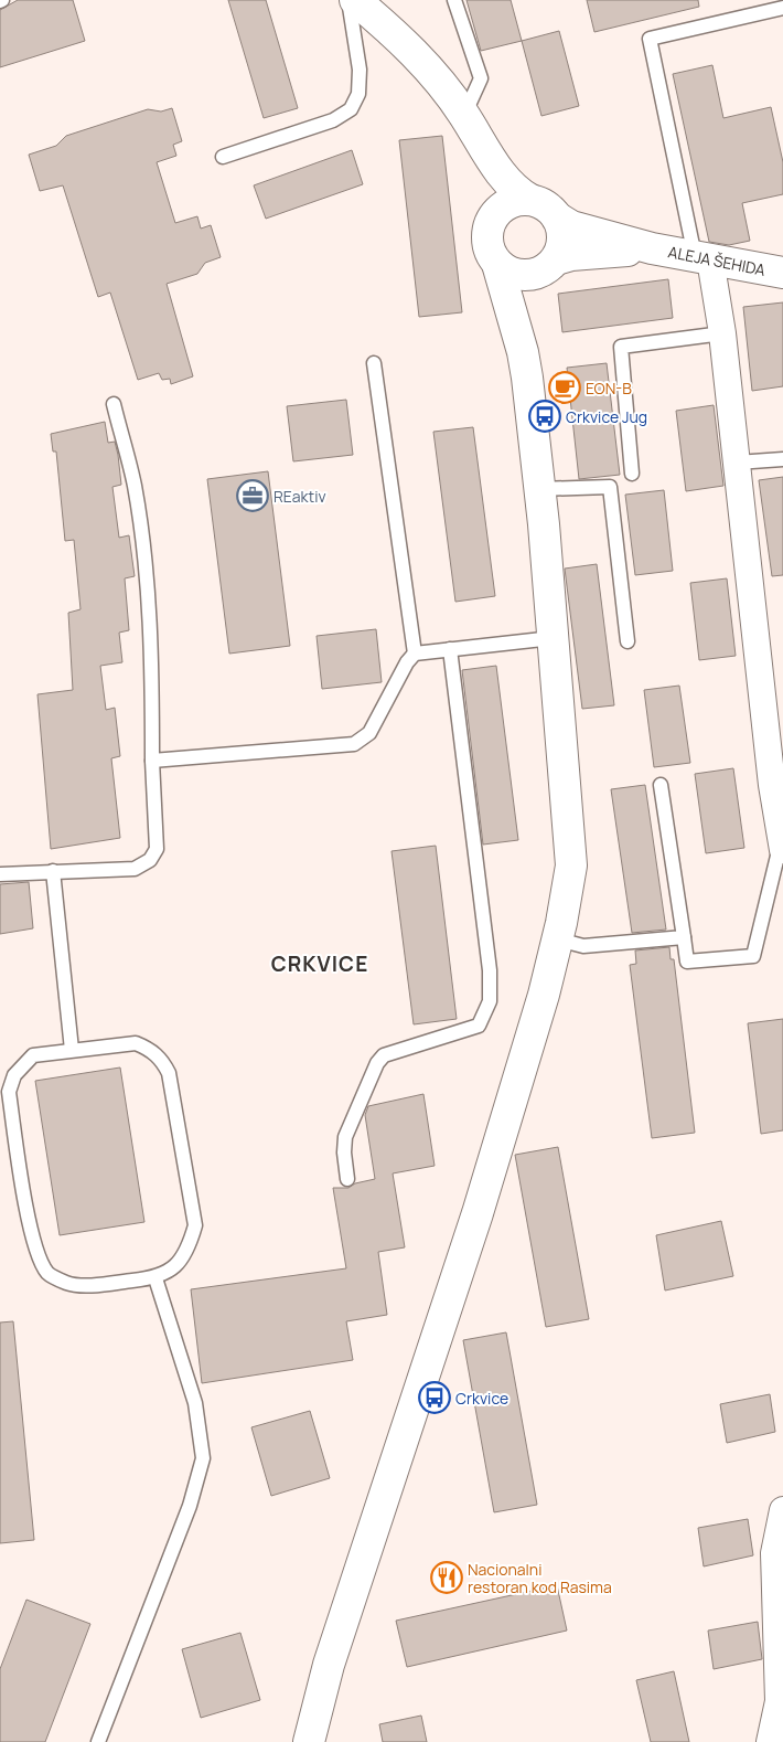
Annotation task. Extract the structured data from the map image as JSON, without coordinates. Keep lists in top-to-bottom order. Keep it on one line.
{"streets":{"main road":["ALEJA ŠEHIDA"]},"districts":["CRKVICE"],"places":{"cafe":["EON-B"],"bus stop":["Crkvice Jug","Crkvice"],"office":["REaktiv"],"restaurant":["Nacionalni restoran kod Rasima"]}}
